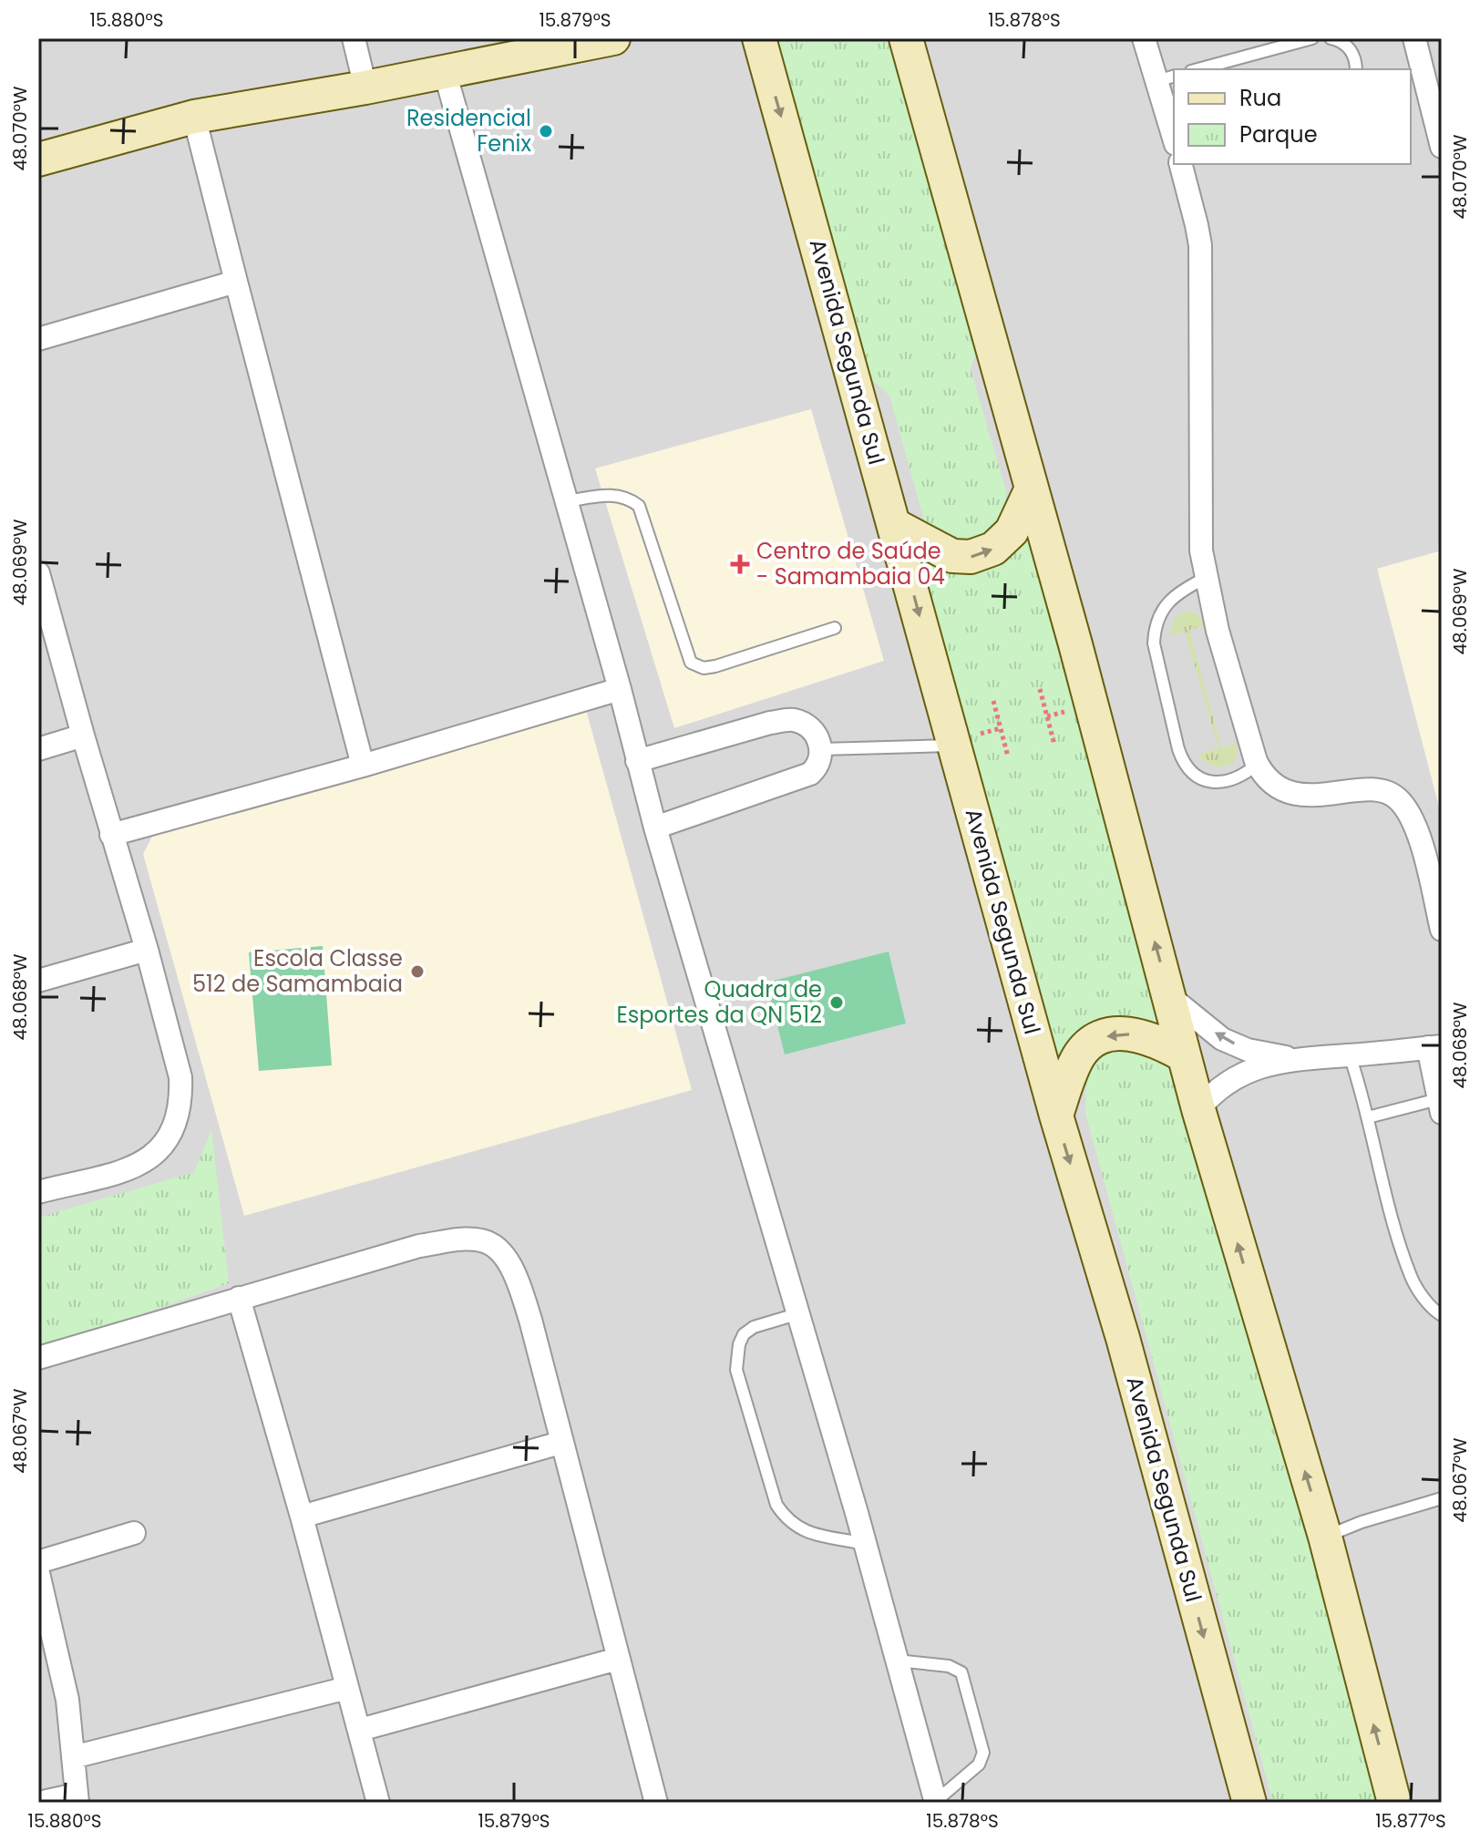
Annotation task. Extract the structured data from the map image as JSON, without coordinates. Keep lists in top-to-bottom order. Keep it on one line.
{"streets":{"main road":["Avenida Segunda Sul"]},"places":{"other":["Residencial Fenix","Escola Classe 512 de Samambaia","Quadra de Esportes da QN 512"],"health":["Centro de Saúde - Samambaia 04"]},"legend":["Rua","Parque"],"coordinates":["15.880°S","15.879°S","15.878°S","48.070°W","48.069°W","48.068°W","48.067°W","15.877°S"]}
